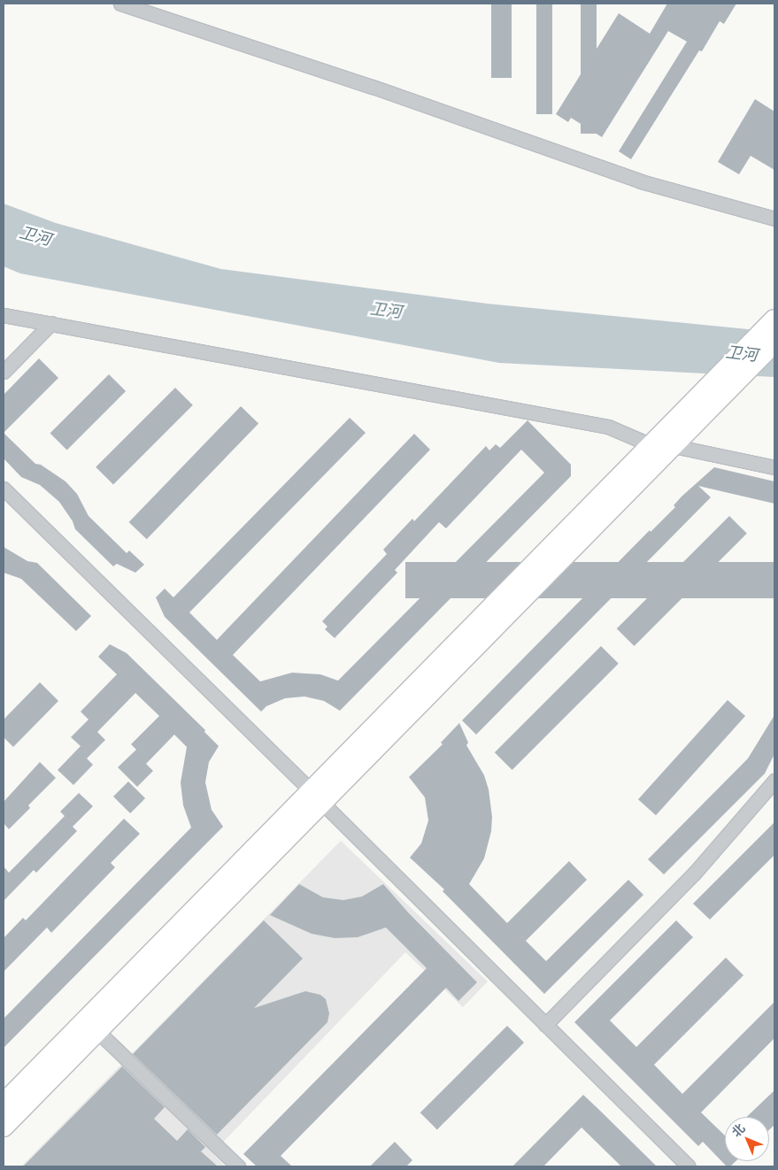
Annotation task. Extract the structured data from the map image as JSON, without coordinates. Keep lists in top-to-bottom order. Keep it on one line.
{"water":["卫河"],"north":"top left"}
